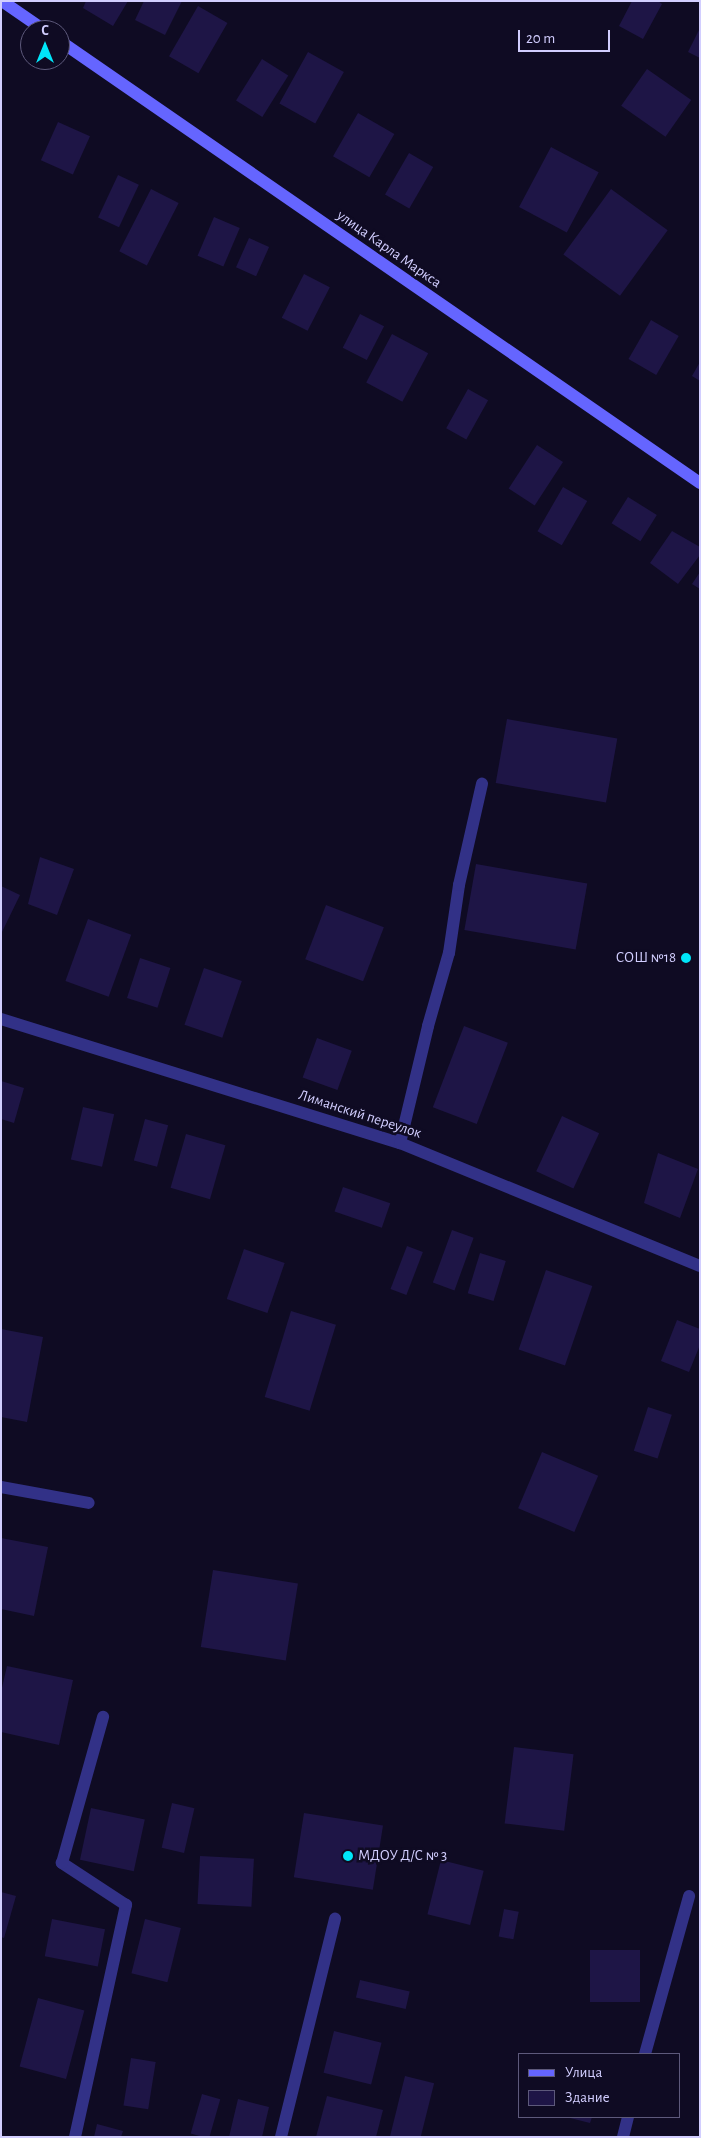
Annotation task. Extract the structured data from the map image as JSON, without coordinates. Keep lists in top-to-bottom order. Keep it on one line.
{"streets":{"main road":["улица Карла Маркса"],"street":["Лиманский переулок"]},"places":["СОШ №18","МДОУ Д/С № 3"],"legend":["Улица","Здание"],"scale_bar":"20 m","north":"top"}
